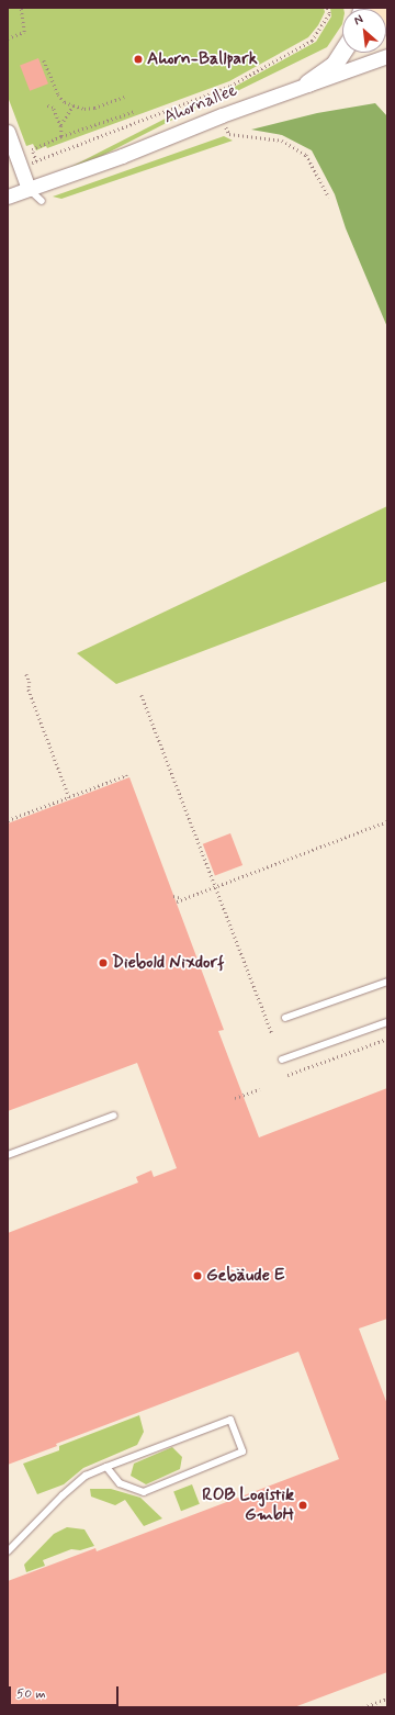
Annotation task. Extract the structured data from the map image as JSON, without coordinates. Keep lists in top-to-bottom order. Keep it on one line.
{"streets":{"street":["Ahornallee"]},"places":["Ahorn-Ballpark","Diebold Nixdorf","Gebäude E","ROB Logistik GmbH"],"scale_bar":"50 m","north":"top left"}
